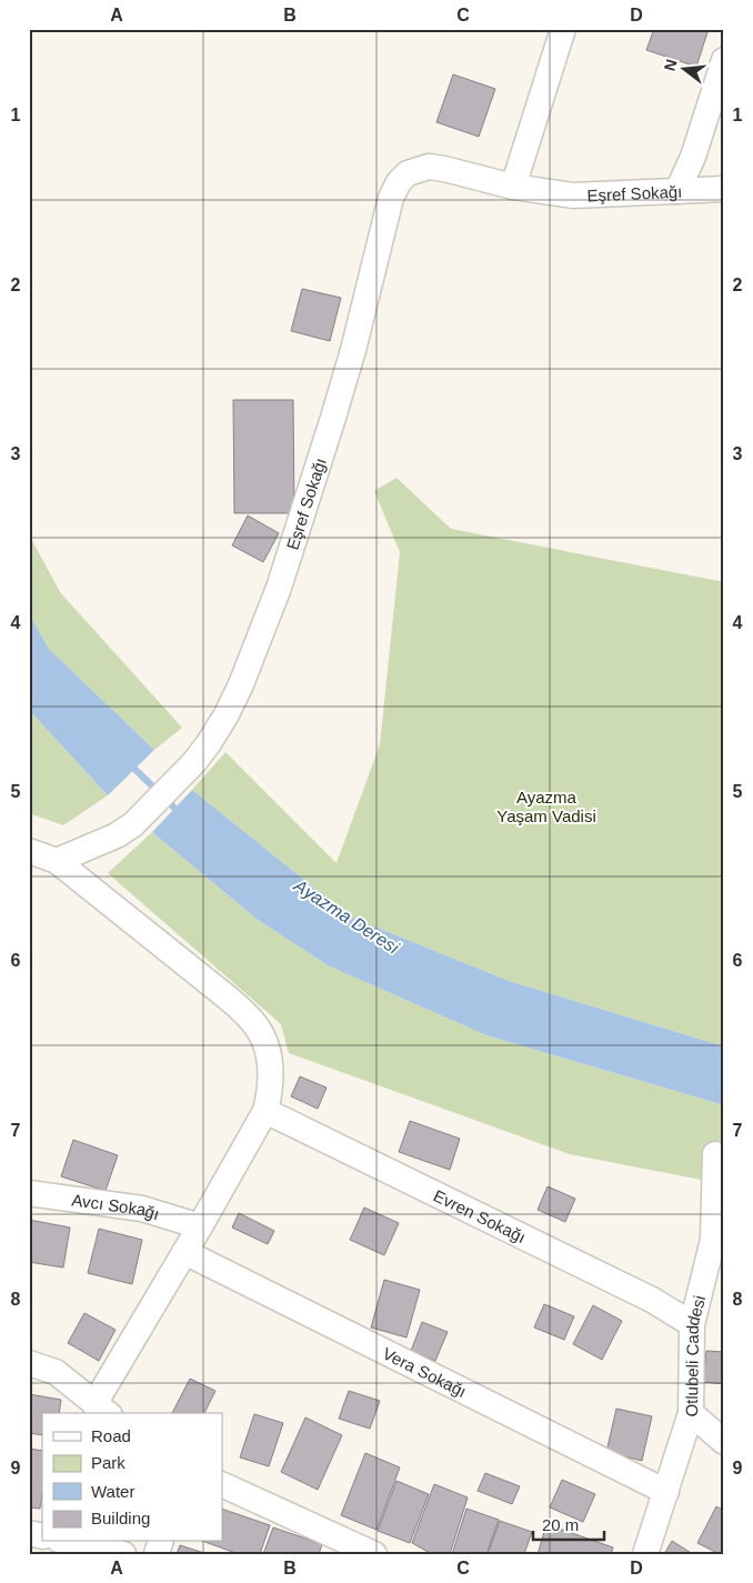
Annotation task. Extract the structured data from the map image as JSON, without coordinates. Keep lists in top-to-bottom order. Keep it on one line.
{"streets":{"street":["Eşref Sokağı","Avcı Sokağı","Evren Sokağı","Otlubeli Caddesi","Vera Sokağı"]},"crossings":[["Evren Sokağı","Otlubeli Caddesi"],["Otlubeli Caddesi","Vera Sokağı"]],"water":["Ayazma Deresi"],"parks":["Ayazma Yaşam Vadisi"],"legend":["Road","Park","Water","Building"],"scale_bar":"20 m","north":"left","grid":{"columns":["A","B","C","D"],"rows":["1","2","3","4","5","6","7","8","9"]}}
